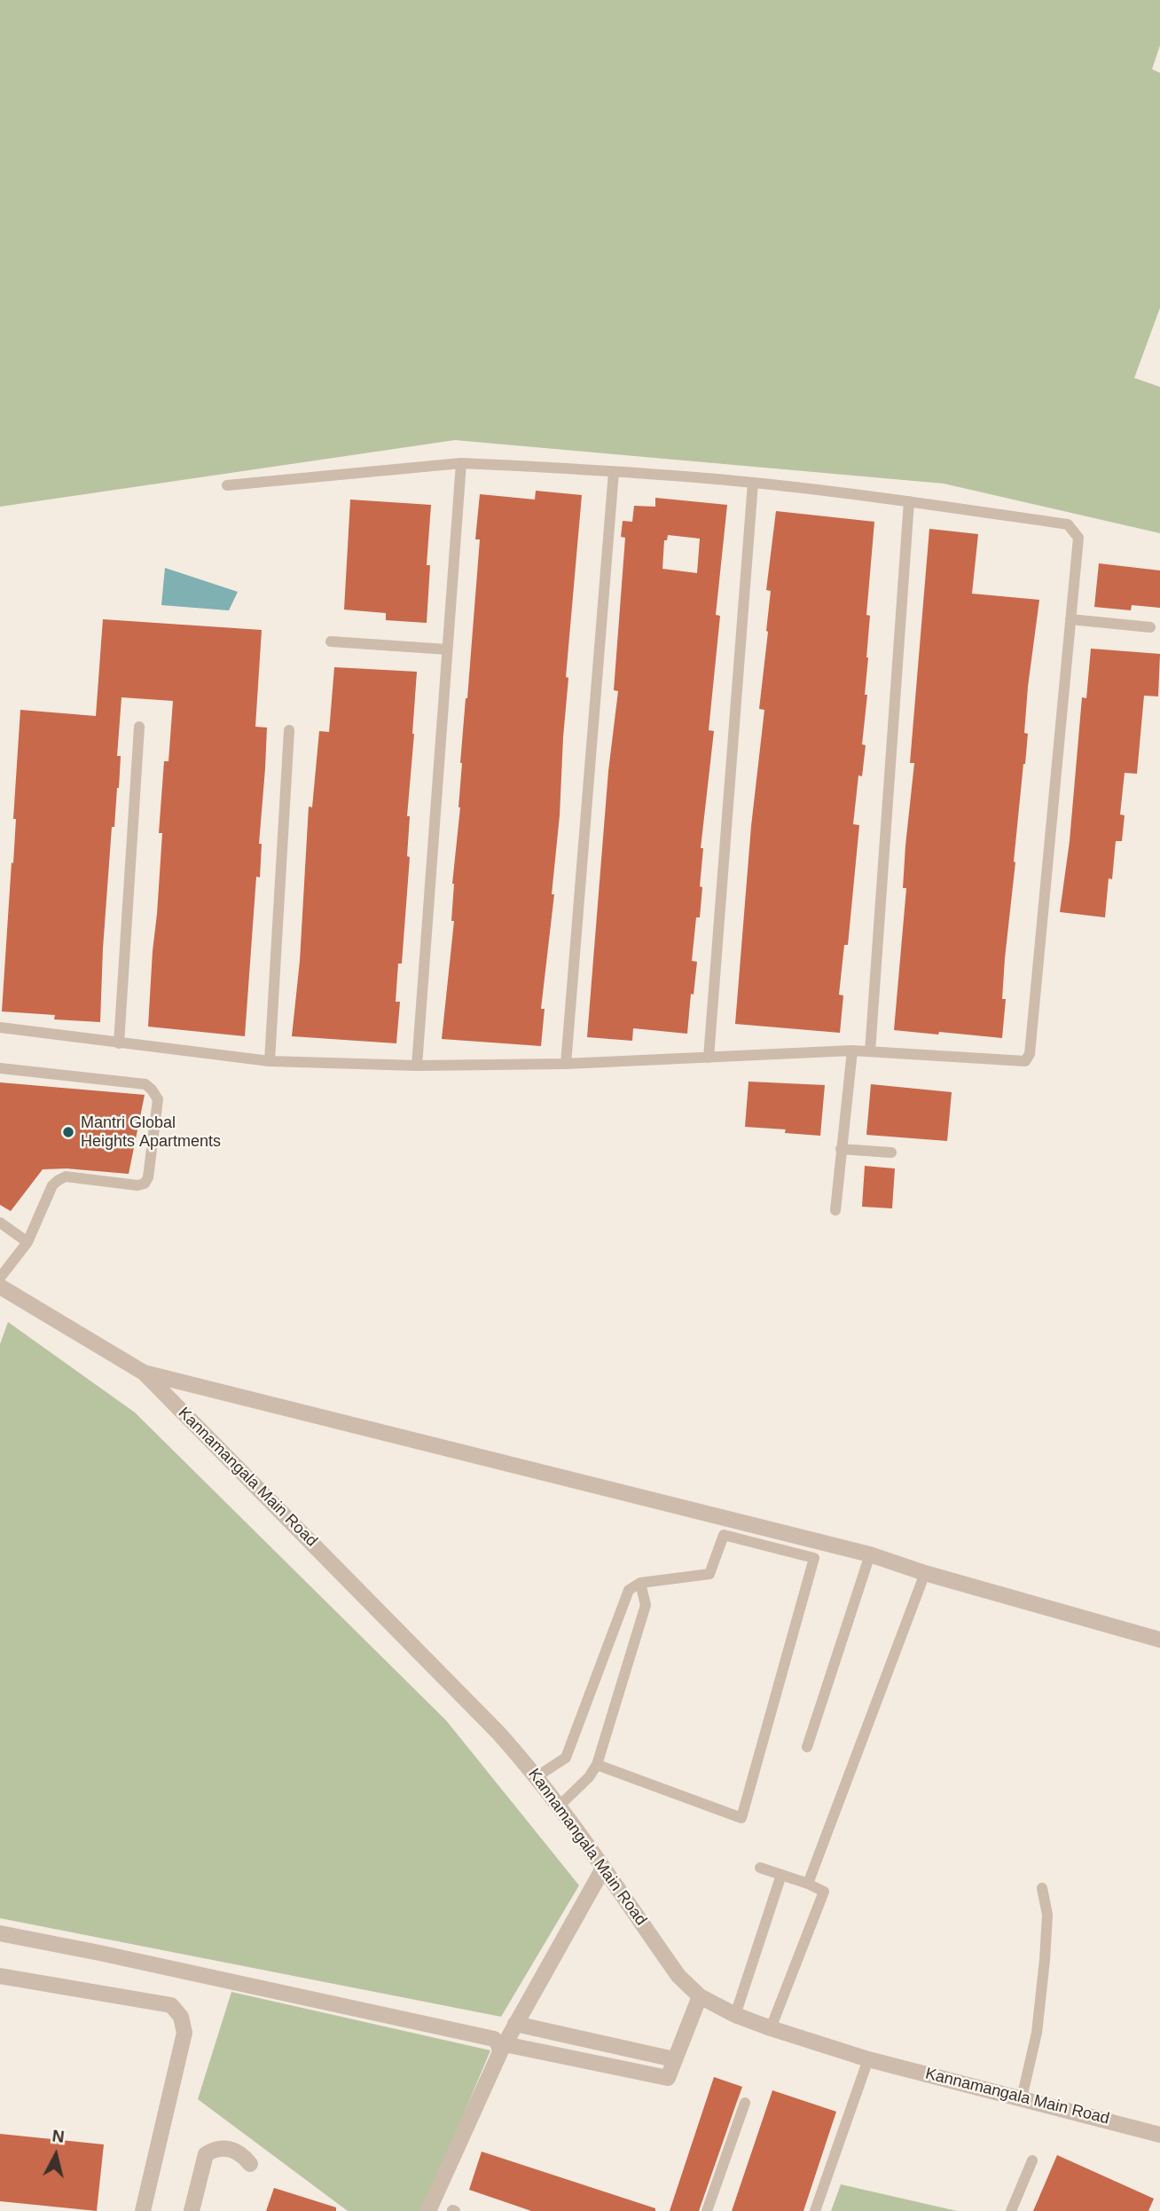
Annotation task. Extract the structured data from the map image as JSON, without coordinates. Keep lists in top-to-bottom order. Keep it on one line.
{"streets":{"street":["Kannamangala Main Road"]},"places":["Mantri Global Heights Apartments"],"north":"top"}
